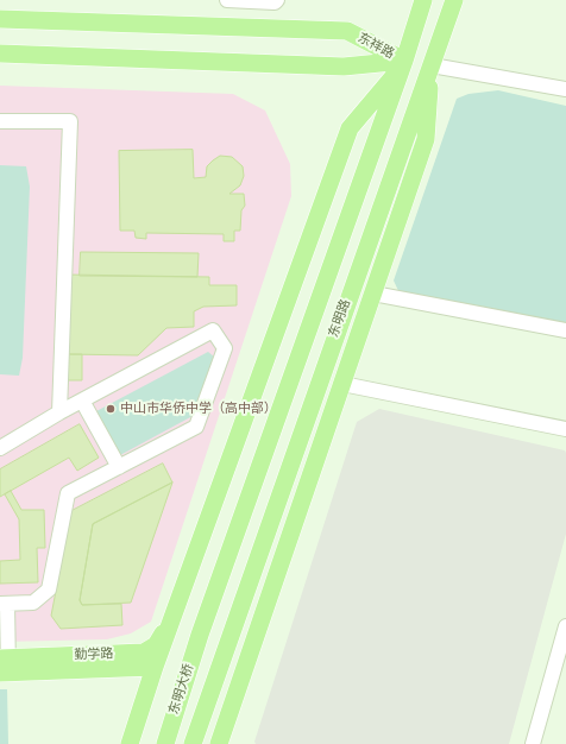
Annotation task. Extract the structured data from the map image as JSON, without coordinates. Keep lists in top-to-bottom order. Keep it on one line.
{"streets":{"main road":["东祥路","东明路","勤学路","东明大桥"]},"crossings":[["东祥路","东明路"],["东明路","东明大桥"]],"places":["中山市华侨中学（高中部）"]}
